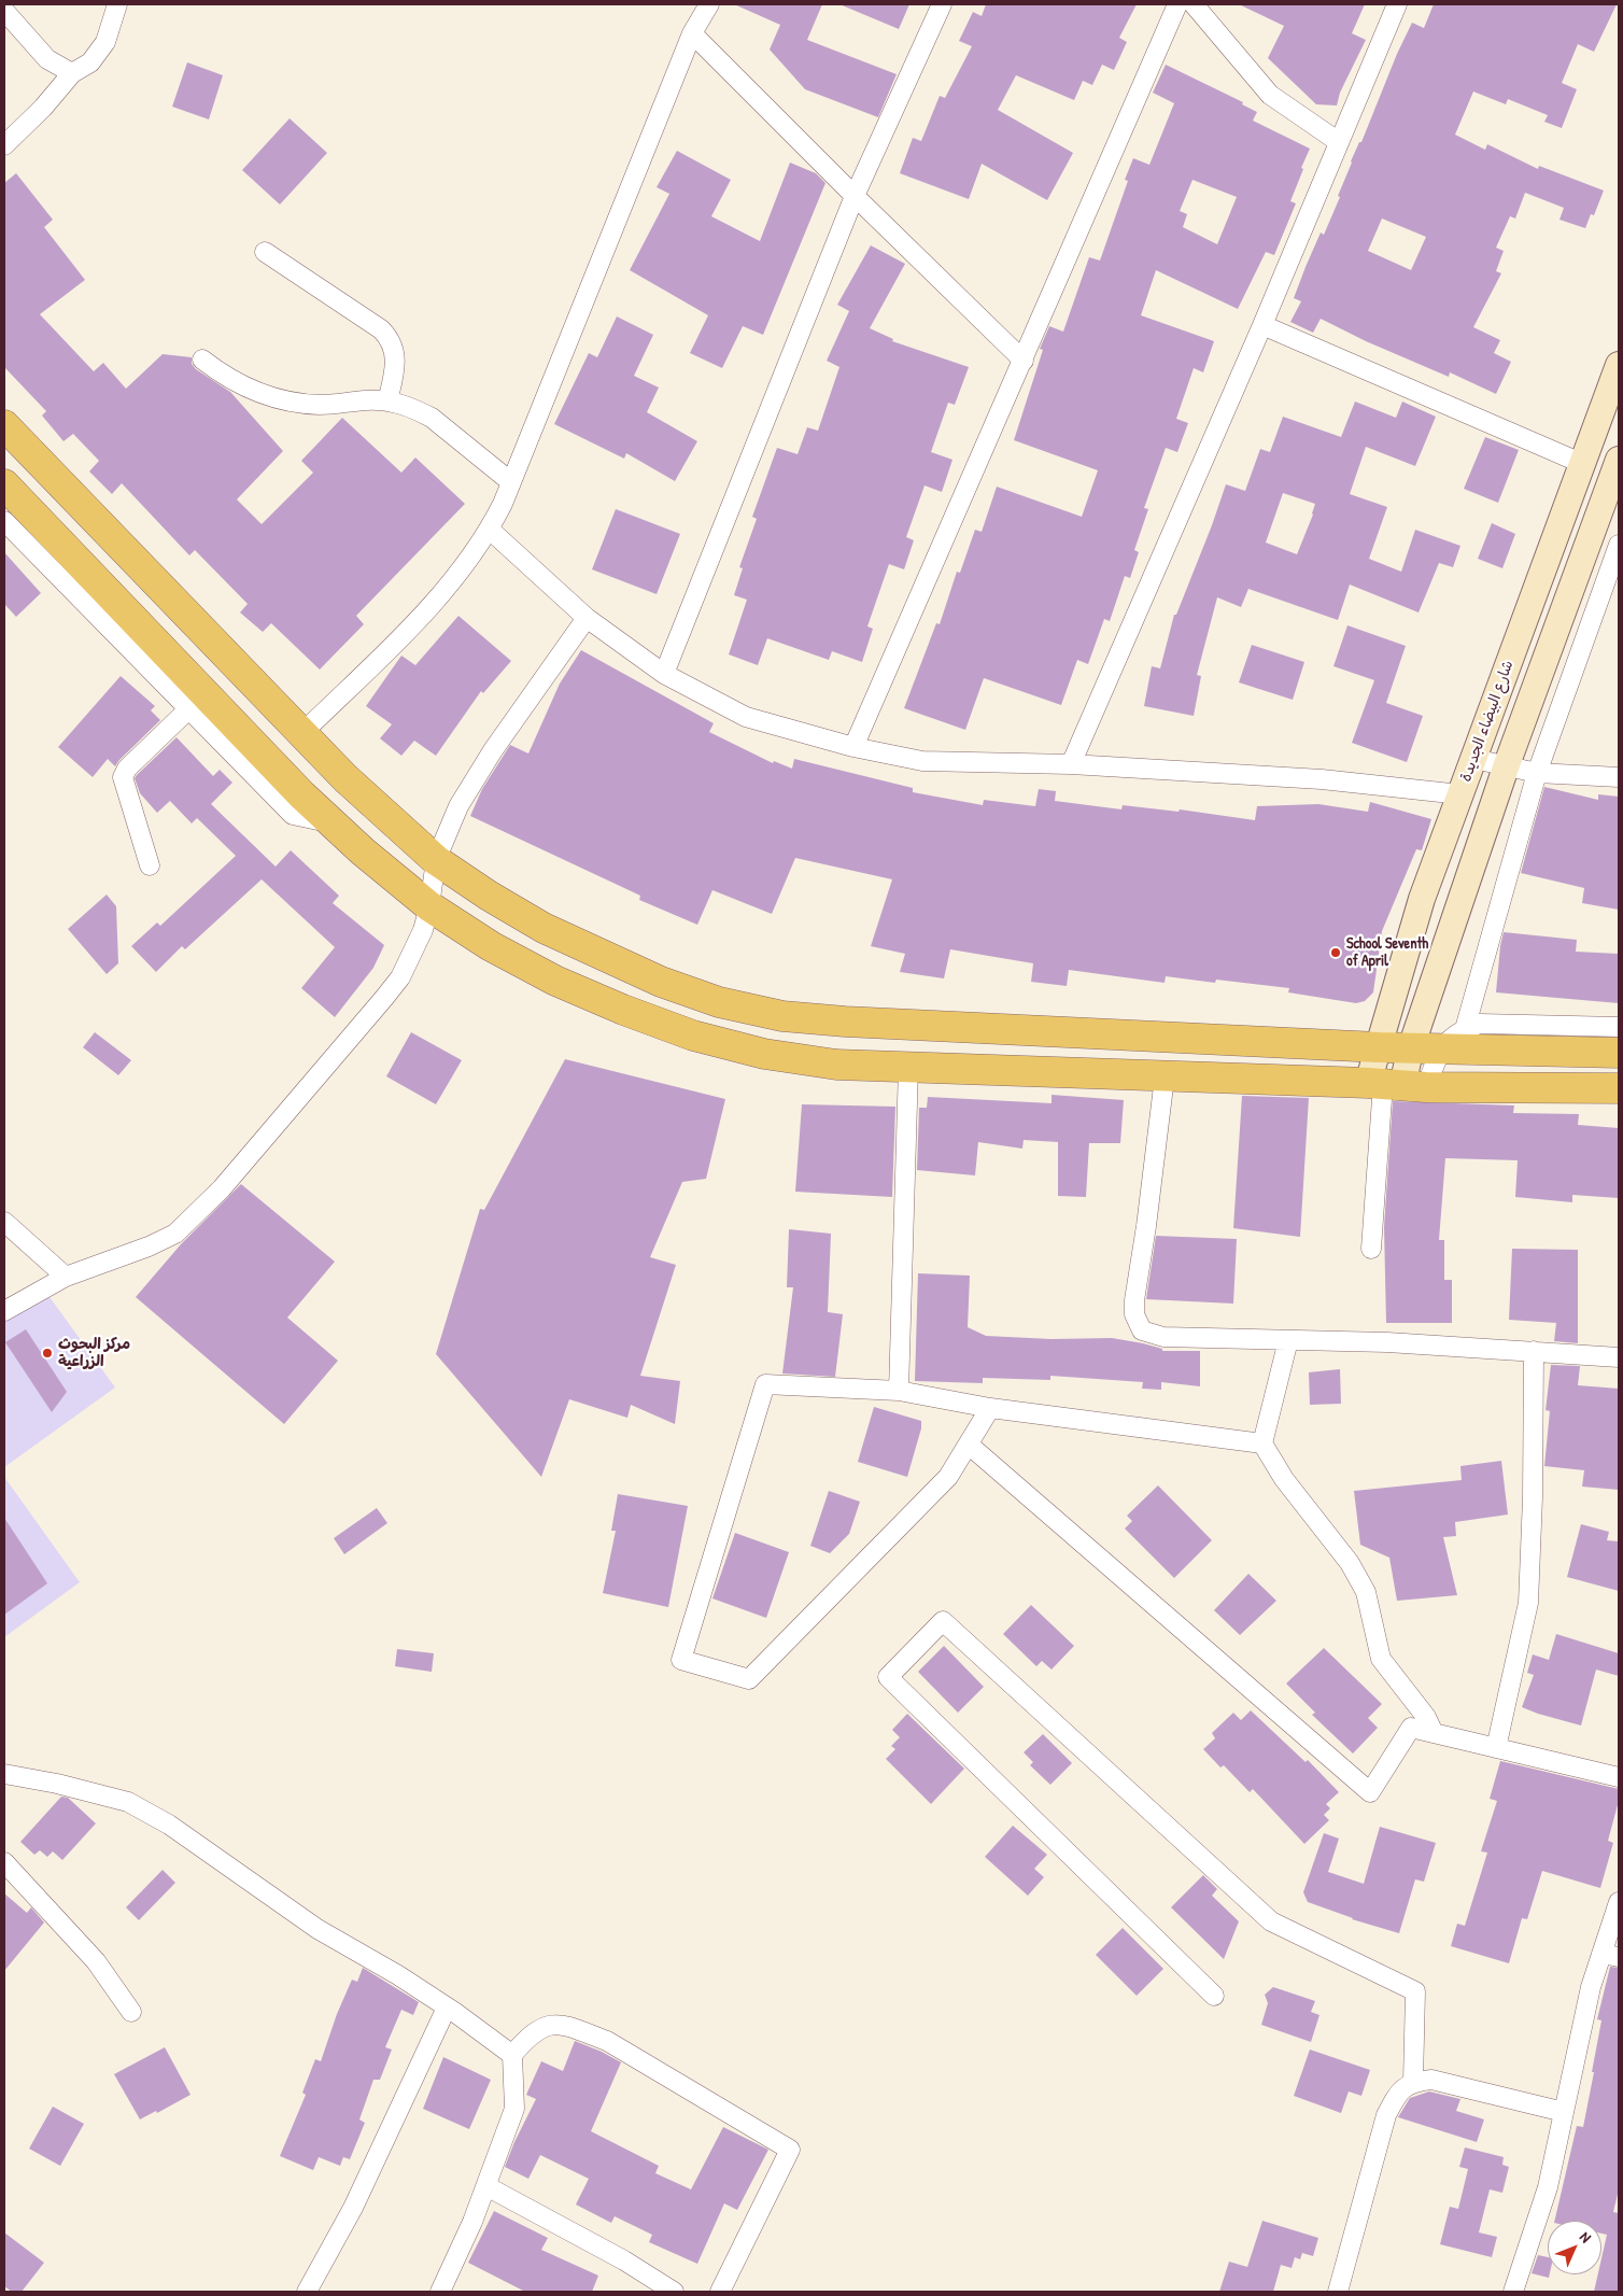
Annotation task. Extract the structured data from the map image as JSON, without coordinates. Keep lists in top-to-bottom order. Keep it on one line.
{"streets":{"street":["شارع البيضاء الجديدة"]},"places":["School Seventh of April","مركز البحوث الزراعية"],"north":"top right"}
